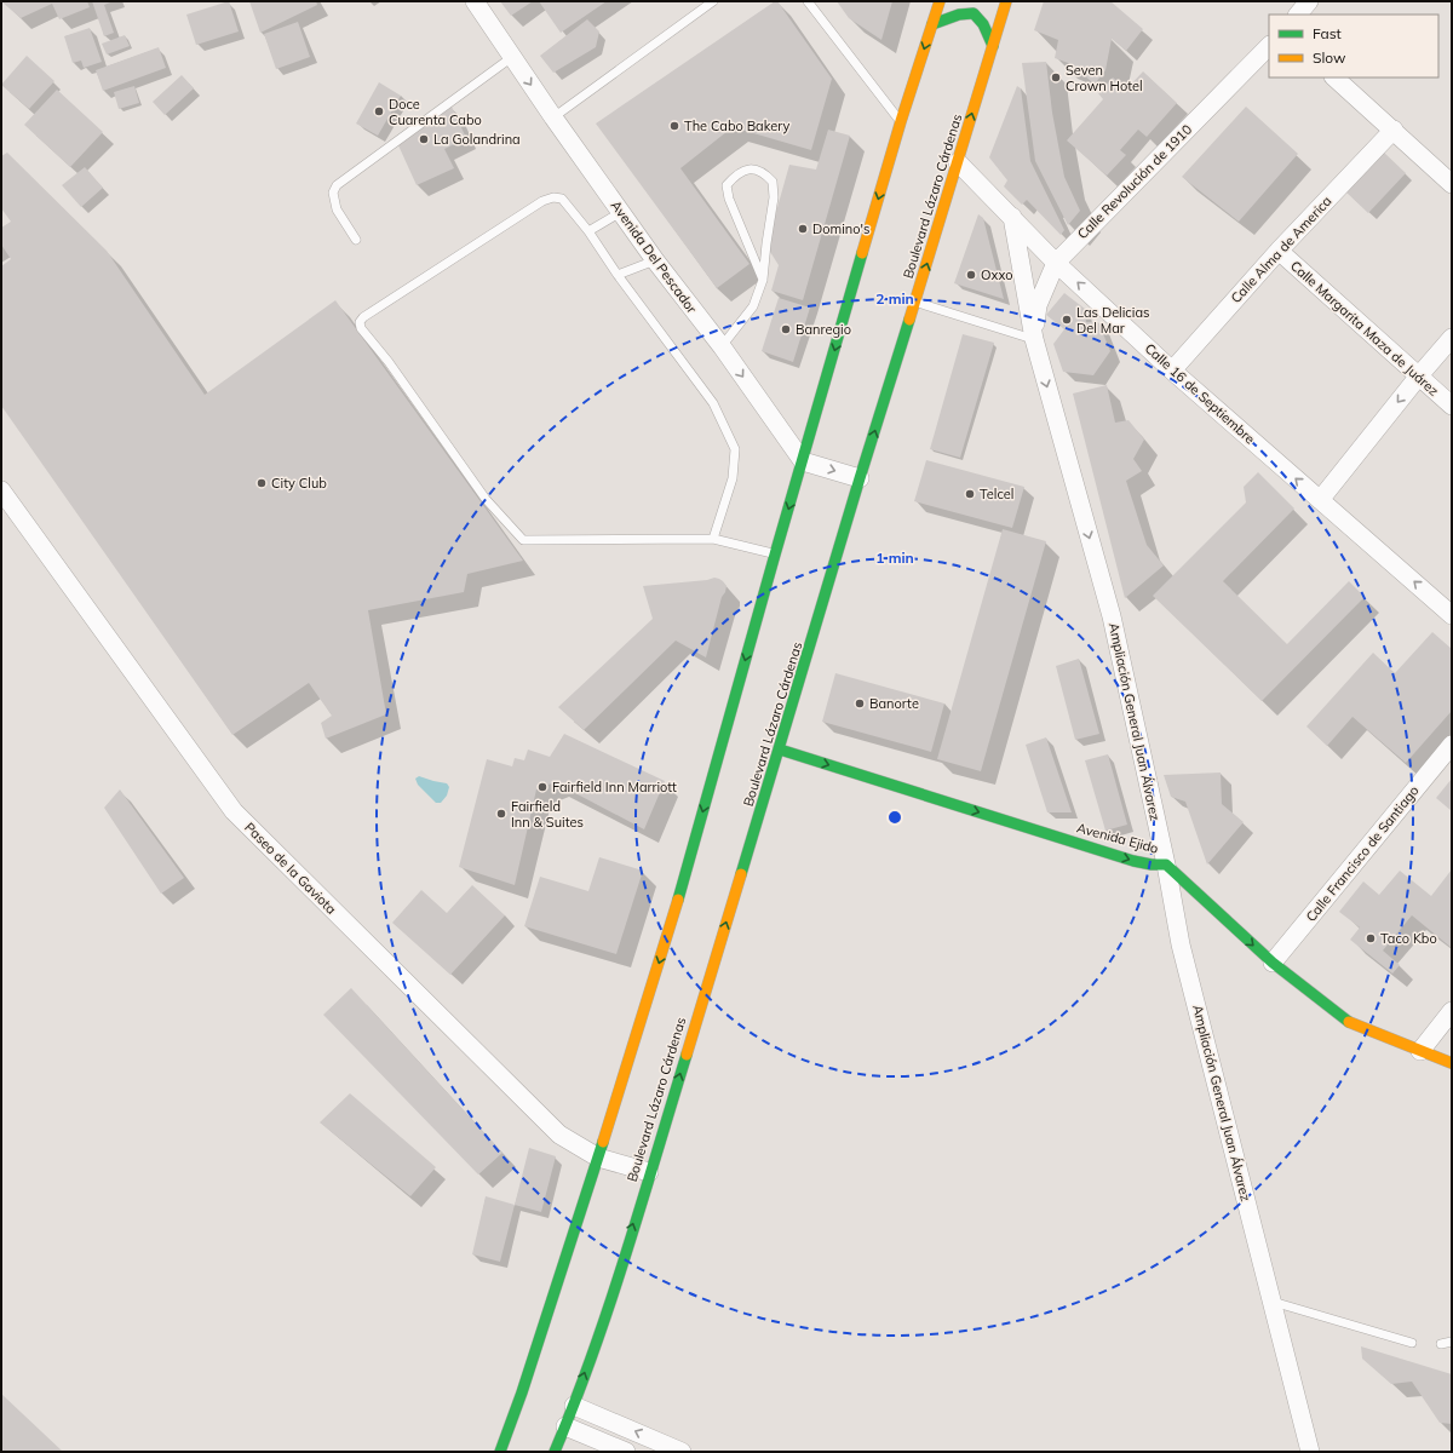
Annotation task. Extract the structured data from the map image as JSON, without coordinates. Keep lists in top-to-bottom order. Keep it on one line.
{"streets":{"main road":["Boulevard Lázaro Cárdenas","Avenida Ejido"],"street":["Calle Revolución de 1910","Calle Alma de America","Avenida Del Pescador","Calle Margarita Maza de Juárez","Calle 16 de Septiembre","Ampliación General Juan Álvarez","Calle Francisco de Santiago","Paseo de la Gaviota"]},"crossings":[["Calle Revolución de 1910","Calle 16 de Septiembre"],["Calle Revolución de 1910","Ampliación General Juan Álvarez"],["Boulevard Lázaro Cárdenas","Calle 16 de Septiembre"],["Boulevard Lázaro Cárdenas","Avenida Ejido"],["Boulevard Lázaro Cárdenas","Paseo de la Gaviota"],["Calle Alma de America","Calle Margarita Maza de Juárez"],["Calle Alma de America","Calle 16 de Septiembre"],["Calle 16 de Septiembre","Ampliación General Juan Álvarez"],["Ampliación General Juan Álvarez","Avenida Ejido"],["Avenida Ejido","Calle Francisco de Santiago"]],"one_way":["Avenida Del Pescador","Calle 16 de Septiembre","Ampliación General Juan Álvarez","Avenida Ejido"],"places":["Seven Crown Hotel","Doce Cuarenta Cabo","The Cabo Bakery","La Golandrina","Domino's","Oxxo","Las Delicias Del Mar","Banregio","City Club","Telcel","Banorte","Fairfield Inn Marriott","Fairfield Inn & Suites","Taco Kbo"],"legend":["Fast","Slow"],"rings":["2 min","1 min"]}
